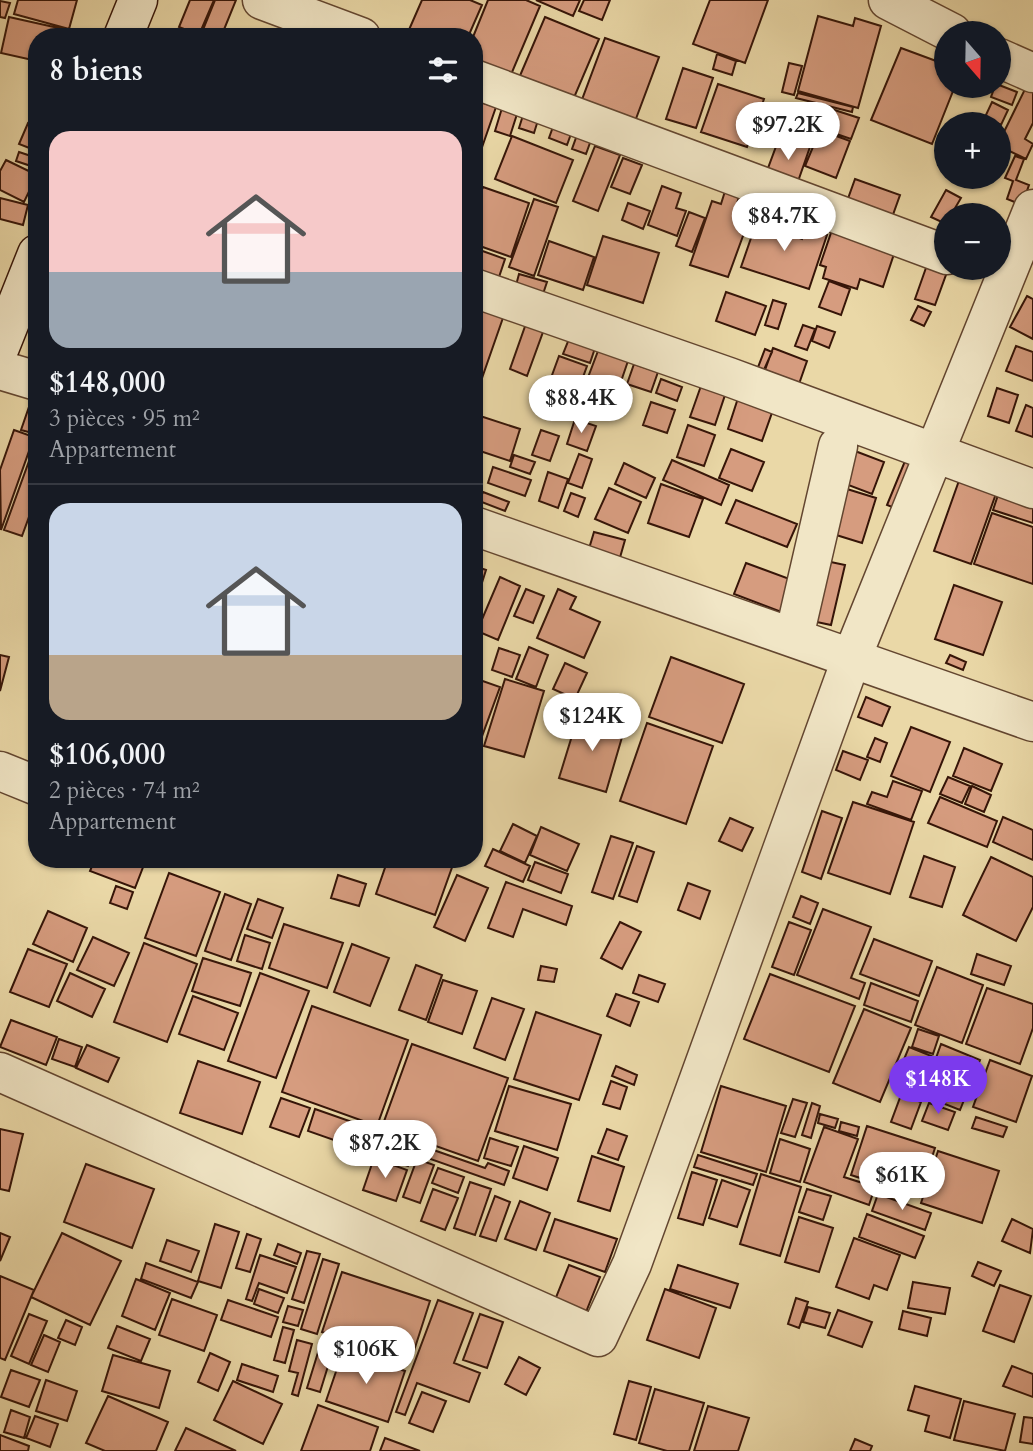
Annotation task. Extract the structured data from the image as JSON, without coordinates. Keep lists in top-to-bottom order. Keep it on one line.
{"north":"bottom","page":{"map_buttons":["+","−"],"heading":"8 biens","price":["$97.2K","$84.7K","$88.4K","$124K","$148K","$87.2K","$61K","$106K"],"list":[{"name":"$148,000","note":"3 pièces · 95 m² · Appartement"},{"name":"$106,000","note":"2 pièces · 74 m² · Appartement"}]}}
